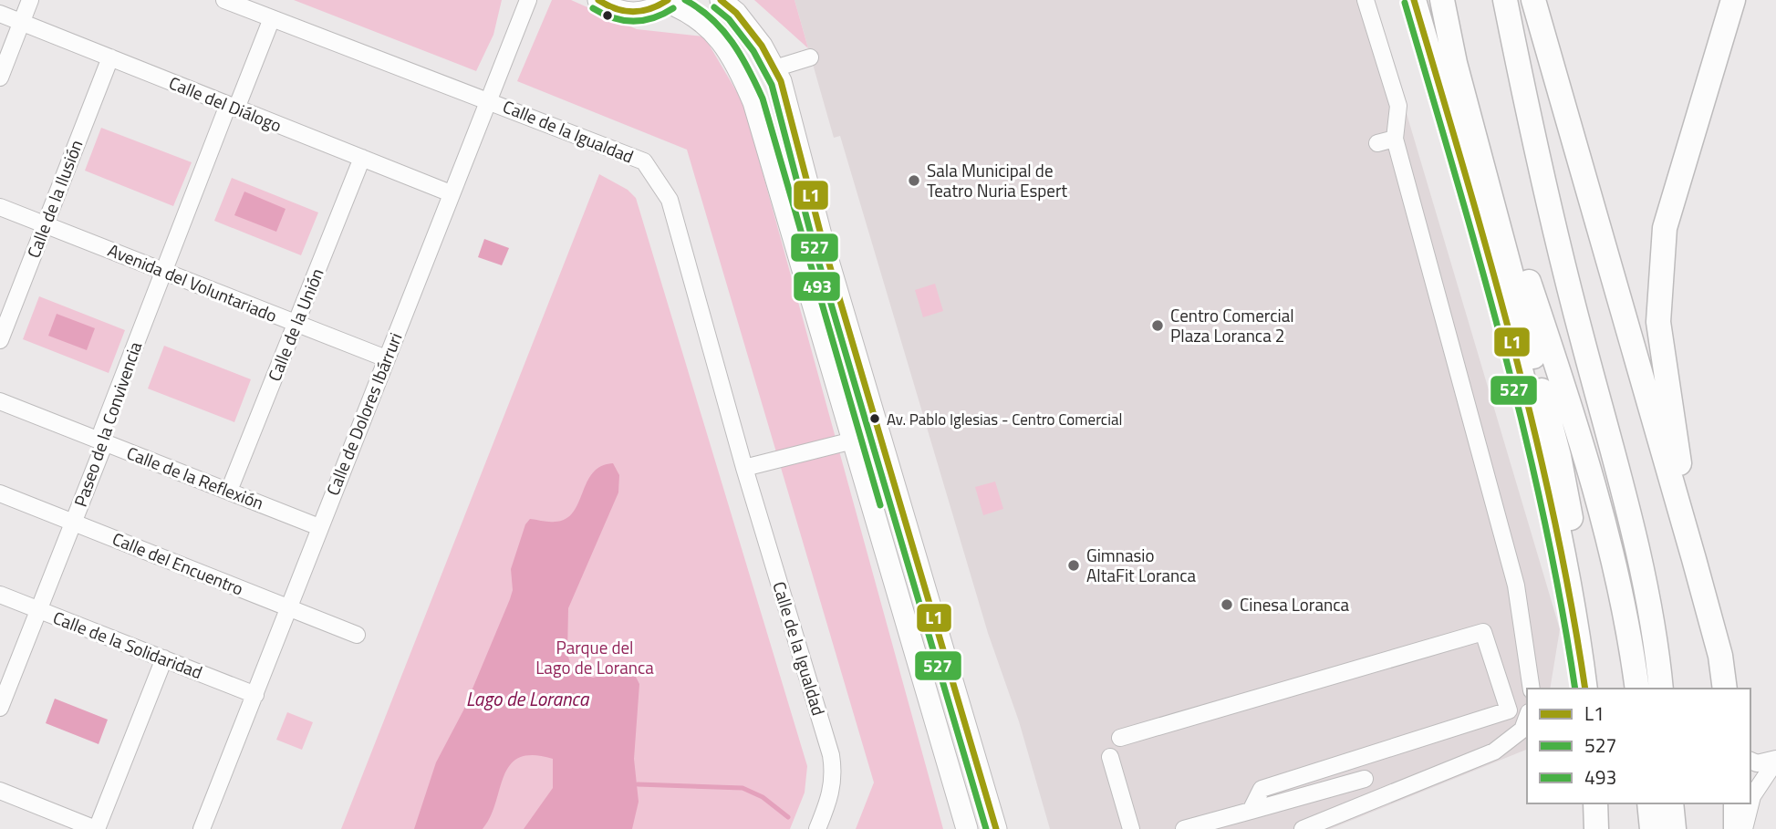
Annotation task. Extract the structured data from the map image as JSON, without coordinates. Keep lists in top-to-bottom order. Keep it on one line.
{"streets":{"street":["Calle del Diálogo","Calle de la Igualdad","Calle de la Ilusión","Avenida del Voluntariado","Calle de la Unión","Calle de Dolores Ibárruri","Paseo de la Convivencia","Calle de la Reflexión","Calle del Encuentro","Calle de la Solidaridad"]},"crossings":[["Calle del Diálogo","Calle de la Ilusión"],["Calle del Diálogo","Calle de la Unión"],["Calle del Diálogo","Calle de Dolores Ibárruri"],["Calle del Diálogo","Paseo de la Convivencia"],["Calle de la Igualdad","Calle de Dolores Ibárruri"],["Calle de la Igualdad","Paseo de la Convivencia"],["Calle de la Ilusión","Avenida del Voluntariado"],["Avenida del Voluntariado","Calle de la Unión"],["Avenida del Voluntariado","Calle de Dolores Ibárruri"],["Avenida del Voluntariado","Paseo de la Convivencia"],["Calle de la Unión","Calle de la Reflexión"],["Calle de Dolores Ibárruri","Calle de la Reflexión"],["Calle de Dolores Ibárruri","Calle del Encuentro"],["Calle de Dolores Ibárruri","Calle de la Solidaridad"],["Paseo de la Convivencia","Calle de la Reflexión"],["Paseo de la Convivencia","Calle del Encuentro"],["Paseo de la Convivencia","Calle de la Solidaridad"]],"water":["Lago de Loranca"],"parks":["Parque del Lago de Loranca"],"places":["Sala Municipal de Teatro Nuria Espert","Centro Comercial Plaza Loranca 2","Av. Pablo Iglesias - Centro Comercial","Gimnasio AltaFit Loranca","Cinesa Loranca"],"lines":["transit line L1","transit line 493","transit line 527"],"legend":["L1","527","493"]}
